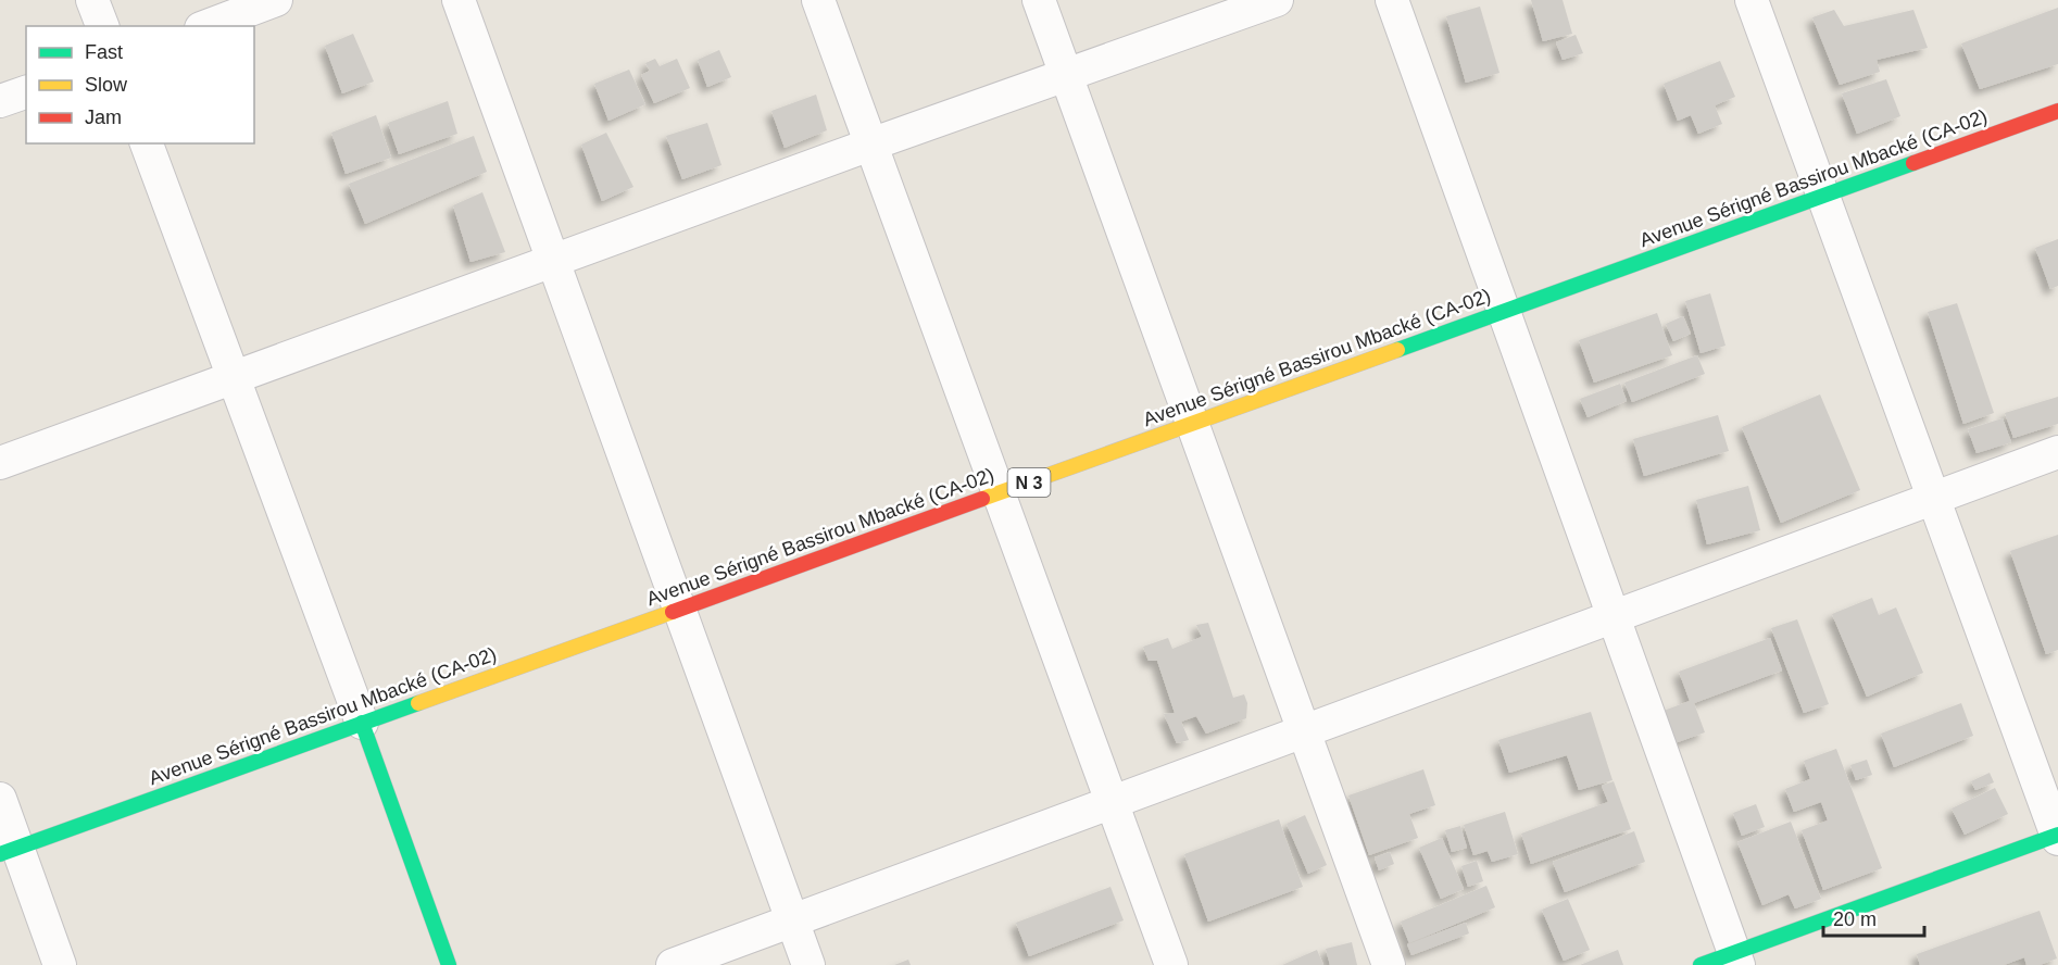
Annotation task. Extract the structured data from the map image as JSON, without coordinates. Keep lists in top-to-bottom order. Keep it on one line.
{"streets":{"main road":["Avenue Sérigné Bassirou Mbacké (CA-02)","N 3"]},"legend":["Fast","Slow","Jam"],"scale_bar":"20 m"}
